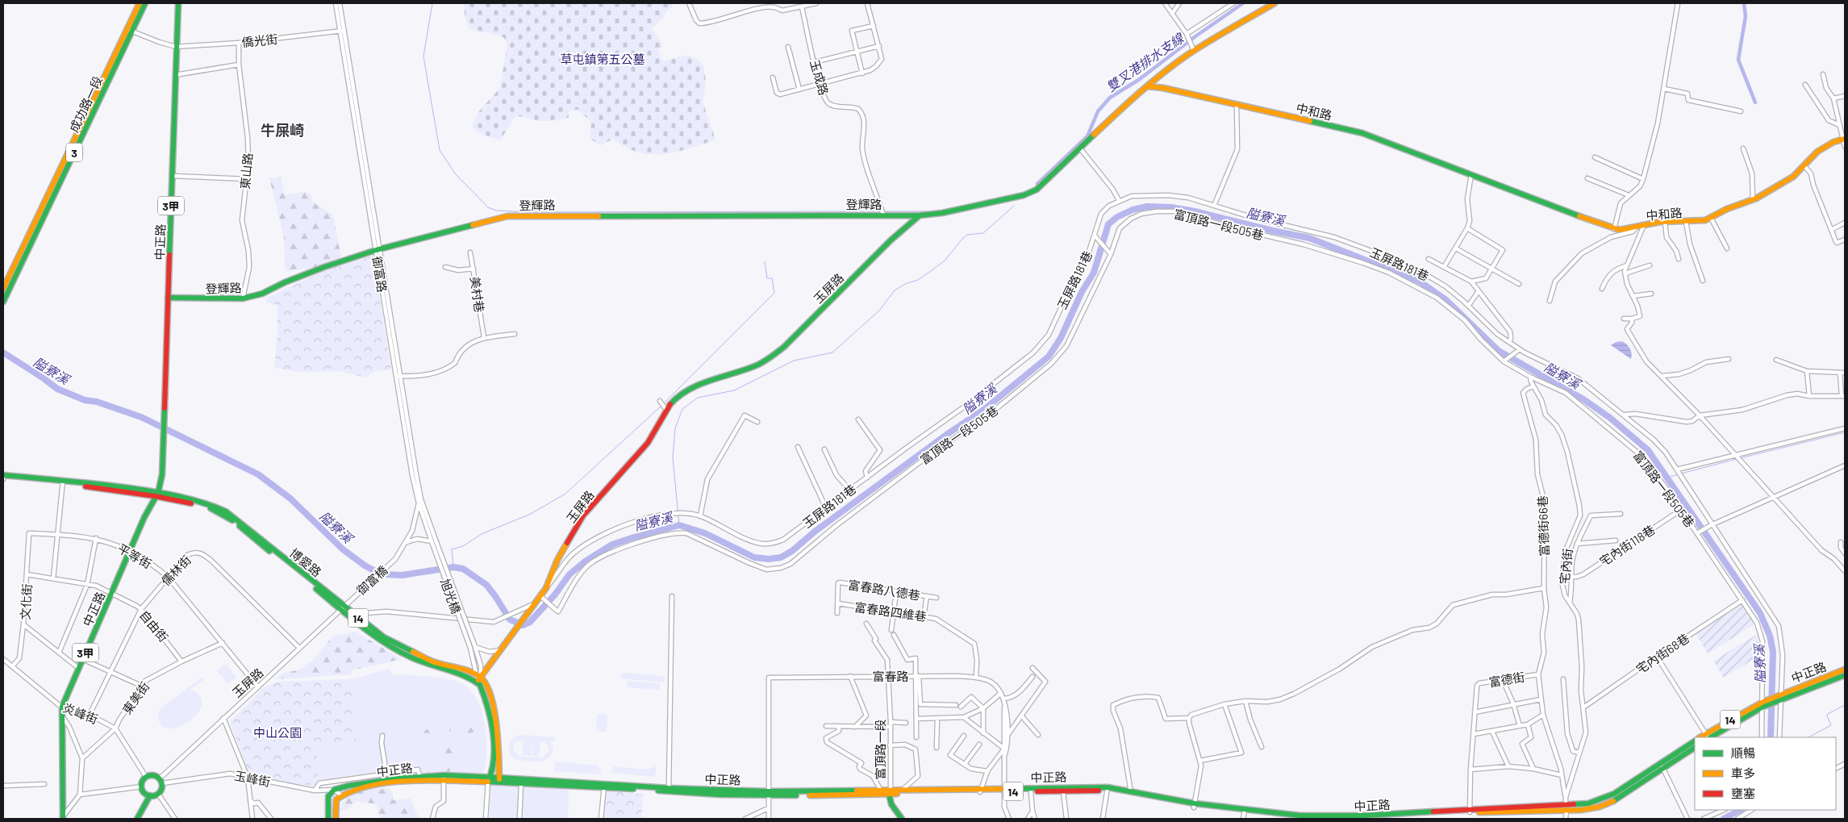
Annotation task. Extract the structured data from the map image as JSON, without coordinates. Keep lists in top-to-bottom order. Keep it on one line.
{"streets":{"main road":["成功路一段","中和路","3","登輝路","3甲","中正路","玉屏路","博愛路","14","富頂路一段"],"street":["僑光街","玉成路","東山路","富頂路一段505巷","玉屏路181巷","御富路","美村巷","富德街66巷","宅內街118巷","平等街","宅內街","儒林街","御富橋","富春路八德巷","旭光橋","文化街","富春路四維巷","自由街","宅內街68巷","富春路","富德街","東美街","炎峰街","玉峰街"]},"crossings":[["僑光街","成功路一段"],["僑光街","東山路"],["僑光街","中正路"],["僑光街","御富路"],["玉成路","登輝路"],["東山路","登輝路"],["登輝路","中正路"],["登輝路","御富路"],["登輝路","玉屏路"],["富頂路一段505巷","玉屏路"],["富頂路一段505巷","宅內街118巷"],["富頂路一段505巷","宅內街"],["富頂路一段505巷","14"],["富頂路一段505巷","宅內街68巷"],["中正路","玉屏路181巷"],["中正路","平等街"],["中正路","博愛路"],["中正路","宅內街"],["中正路","文化街"],["中正路","14"],["中正路","自由街"],["中正路","富春路"],["中正路","富德街"],["中正路","炎峰街"],["中正路","富頂路一段"],["中正路","玉峰街"],["玉屏路181巷","玉屏路"],["玉屏路181巷","14"],["御富路","旭光橋"],["玉屏路","平等街"],["玉屏路","博愛路"],["玉屏路","儒林街"],["玉屏路","御富橋"],["玉屏路","炎峰街"],["玉屏路","玉峰街"],["富德街66巷","宅內街"],["富德街66巷","富德街"],["平等街","儒林街"],["平等街","文化街"],["平等街","東美街"],["博愛路","旭光橋"],["宅內街","宅內街68巷"],["宅內街","富德街"],["儒林街","自由街"],["儒林街","炎峰街"],["富春路八德巷","富春路四維巷"],["文化街","自由街"],["富春路四維巷","富春路"],["自由街","東美街"],["富春路","富頂路一段"],["東美街","炎峰街"],["炎峰街","玉峰街"]],"districts":["牛屎崎"],"water":["雙叉港排水支線","隘寮溪"],"parks":["草屯鎮第五公墓","中山公園"],"legend":["順暢","車多","壅塞"]}
